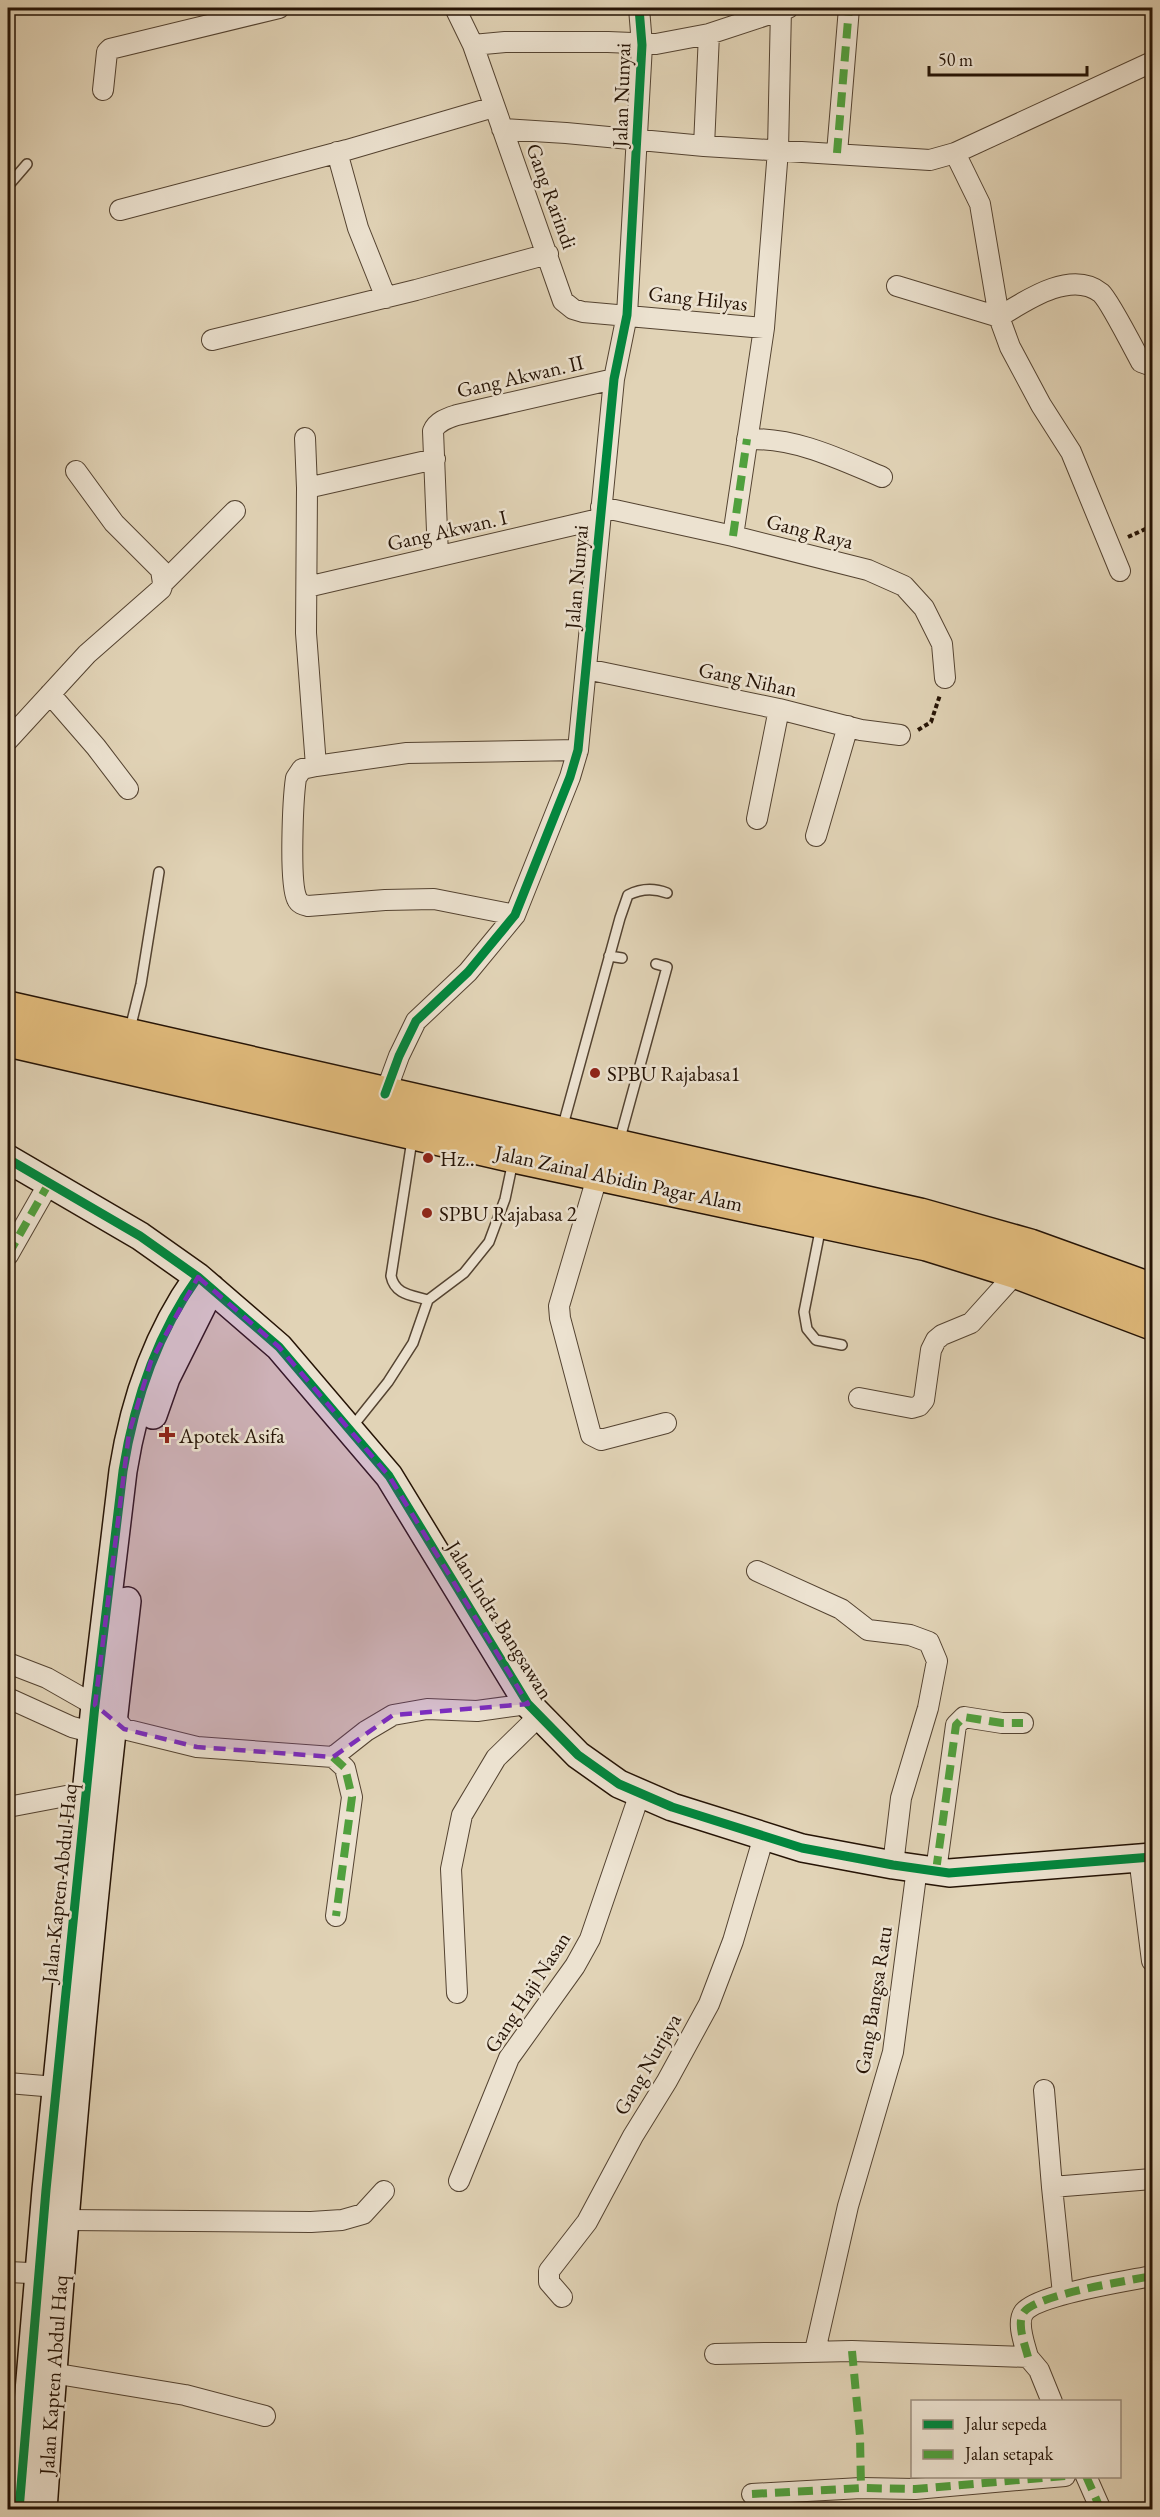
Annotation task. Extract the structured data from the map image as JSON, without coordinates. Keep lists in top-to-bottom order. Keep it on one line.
{"streets":{"highway":["Jalan Zainal Abidin Pagar Alam"],"street":["Jalan Nunyai","Gang Rarindi","Gang Hilyas","Gang Akwan. II","Gang Akwan. I","Gang Raya","Gang Nihan","Jalan Indra Bangsawan","Jalan Kapten Abdul Haq","Gang Haji Nasan","Gang Bangsa Ratu","Gang Nurjaya"]},"crossings":[["Jalan Nunyai","Gang Rarindi"],["Jalan Nunyai","Gang Hilyas"],["Jalan Nunyai","Gang Akwan. II"],["Jalan Nunyai","Gang Akwan. I"],["Jalan Nunyai","Gang Raya"],["Jalan Nunyai","Gang Nihan"],["Jalan Nunyai","Jalan Zainal Abidin Pagar Alam"],["Gang Rarindi","Gang Hilyas"],["Gang Akwan. I","Gang Raya"],["Jalan Indra Bangsawan","Jalan Kapten Abdul Haq"],["Jalan Indra Bangsawan","Gang Haji Nasan"],["Jalan Indra Bangsawan","Gang Bangsa Ratu"],["Jalan Indra Bangsawan","Gang Nurjaya"]],"places":{"other":["SPBU Rajabasa1","Hz..","SPBU Rajabasa 2"],"health":["Apotek Asifa"]},"legend":["Jalur sepeda","Jalan setapak"],"scale_bar":"50 m"}
